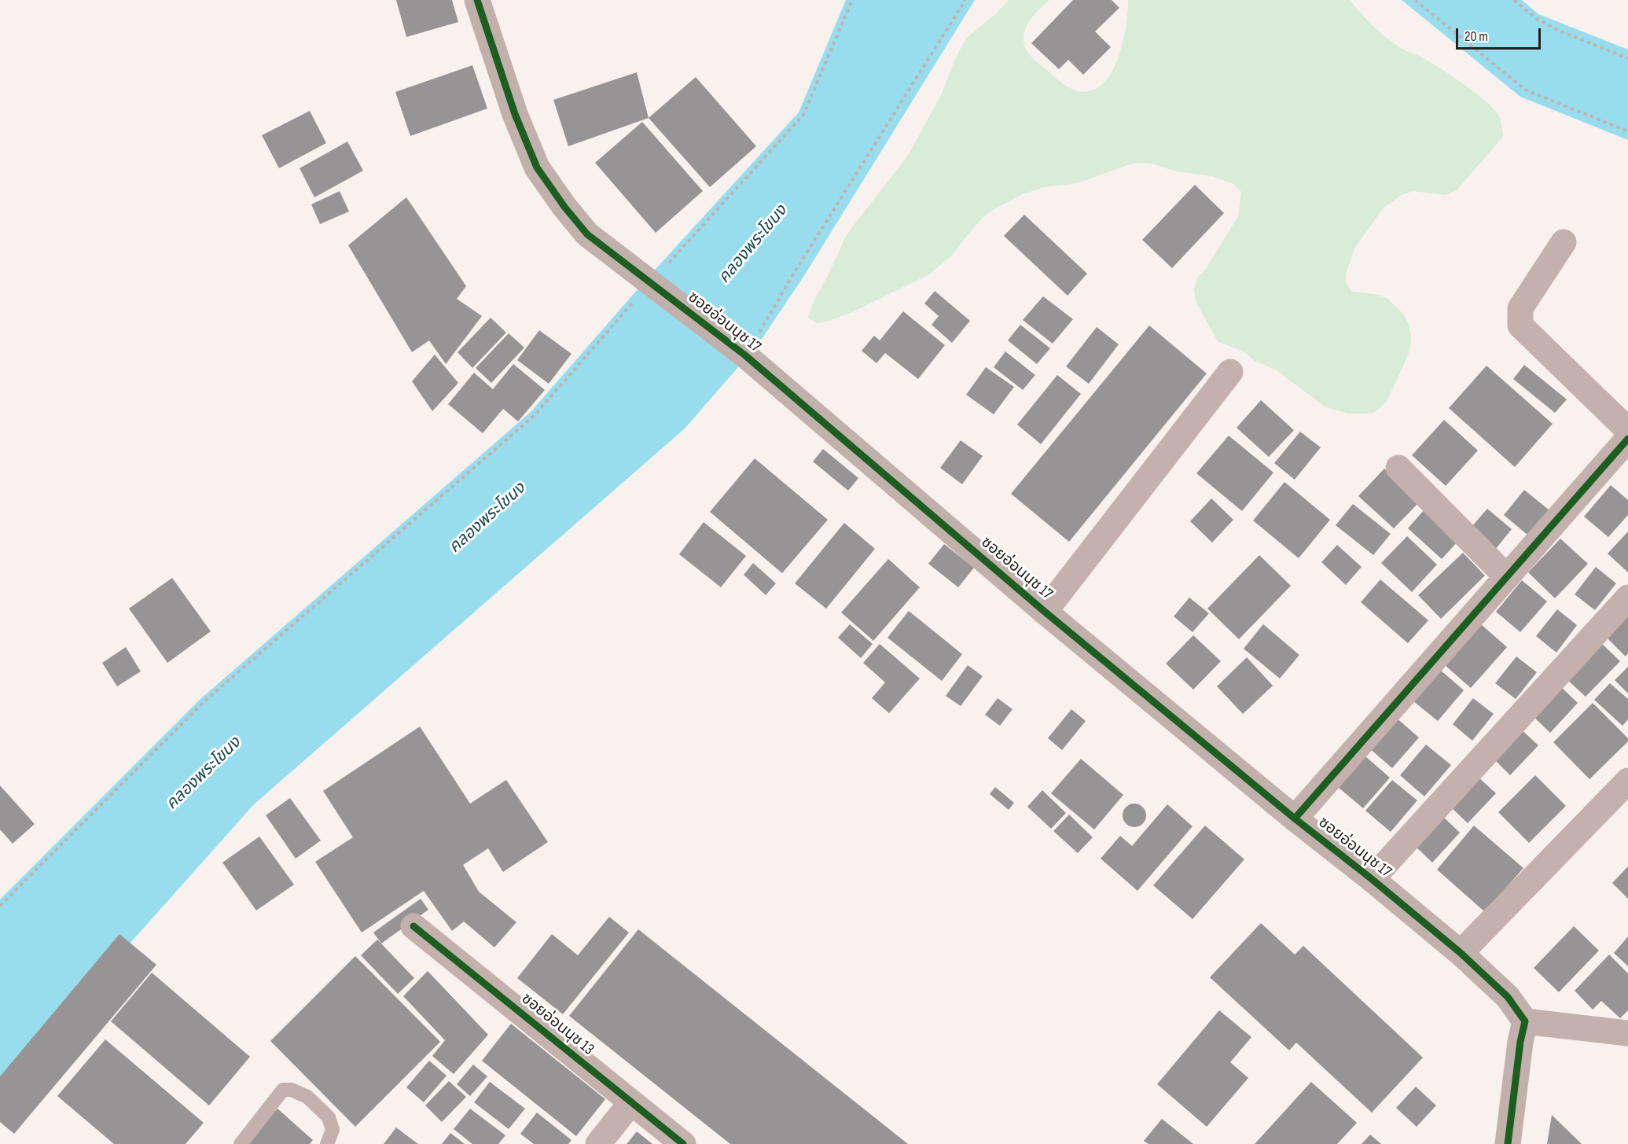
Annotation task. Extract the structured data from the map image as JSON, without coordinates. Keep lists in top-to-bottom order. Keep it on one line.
{"streets":{"street":["ซอยอ่อนนุช 17","ซอยอ่อนนุช 13"]},"water":["คลองพระโขนง"],"scale_bar":"20 m"}
